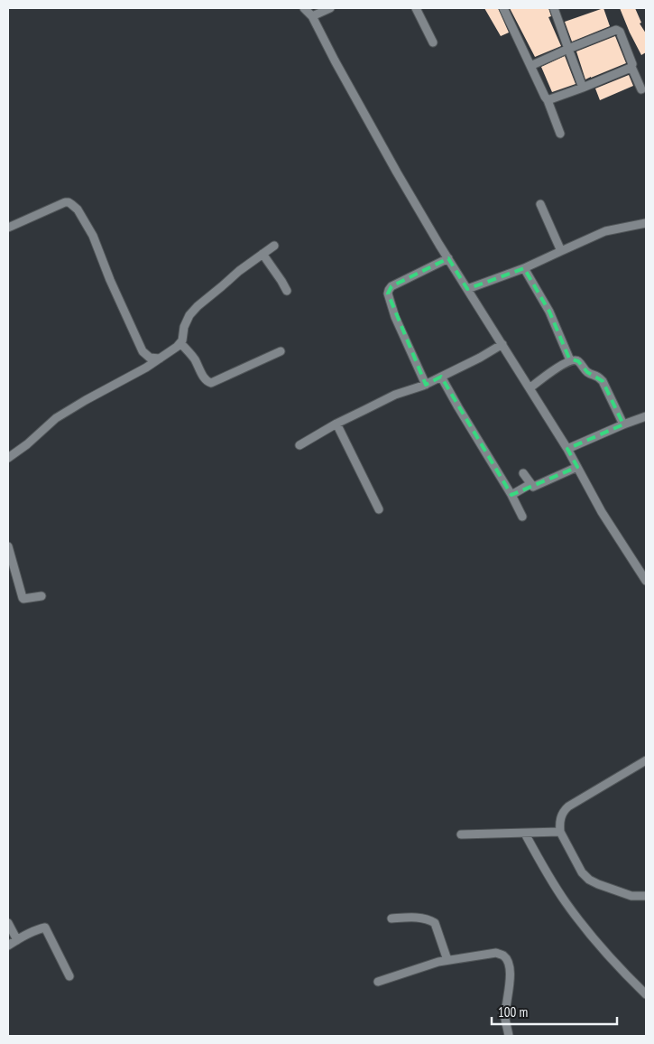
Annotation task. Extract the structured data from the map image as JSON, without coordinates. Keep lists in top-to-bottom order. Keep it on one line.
{"scale_bar":"100 m"}
